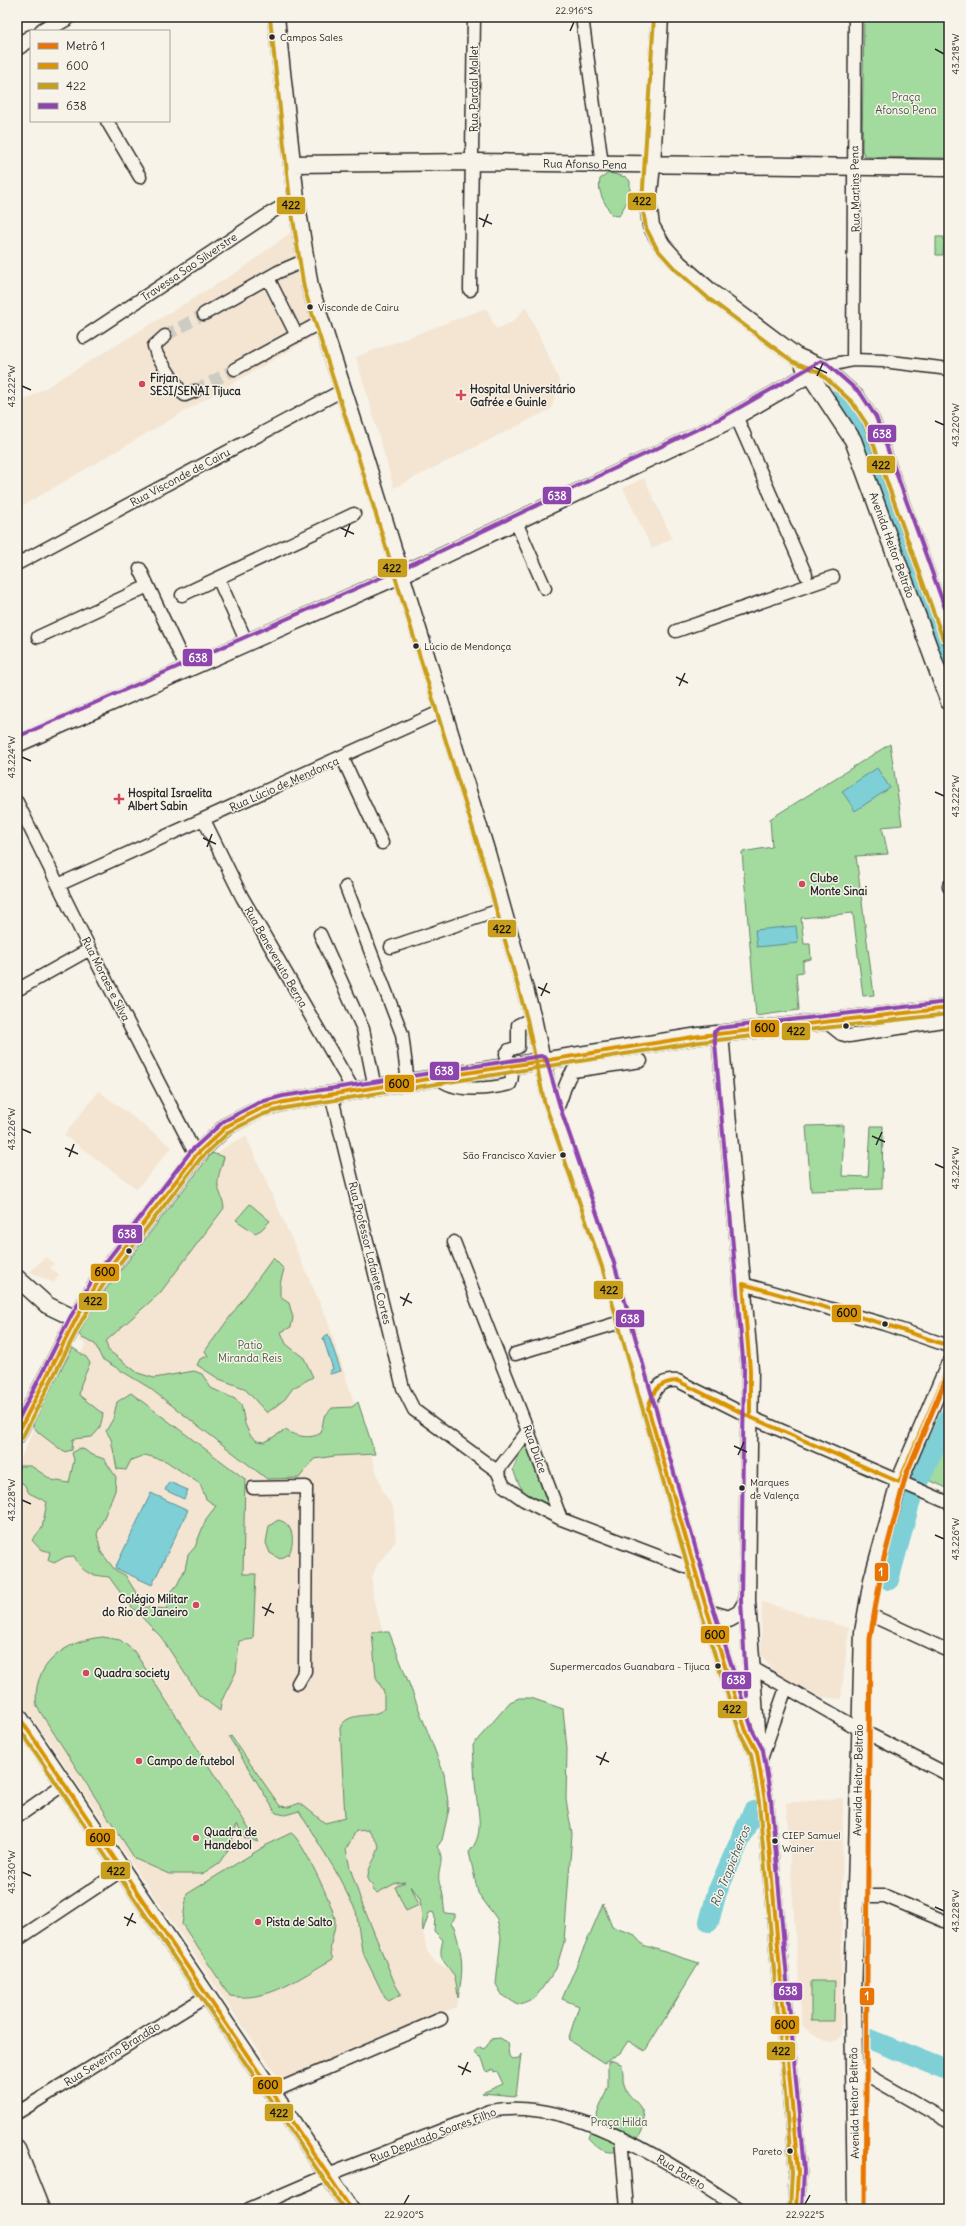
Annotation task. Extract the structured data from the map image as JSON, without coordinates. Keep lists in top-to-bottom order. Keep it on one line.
{"streets":{"street":["Rua Pardal Mallet","Rua Afonso Pena","Rua Martins Pena","Travessa Sao Silverstre","Rua Visconde de Cairu","Avenida Heitor Beltrão","Rua Lúcio de Mendonça","Rua Benevenuto Berna","Rua Moraes e Silva","Rua Professor Lafaiete Cortes","Rua Dulce","Rua Severino Brandão","Rua Deputado Soares Filho","Rua Pareto"]},"crossings":[["Rua Pardal Mallet","Rua Afonso Pena"],["Rua Afonso Pena","Rua Martins Pena"],["Rua Lúcio de Mendonça","Rua Benevenuto Berna"],["Rua Lúcio de Mendonça","Rua Moraes e Silva"],["Rua Deputado Soares Filho","Rua Pareto"]],"water":["Rio Trapicheiros"],"parks":["Praça Afonso Pena","Patio Miranda Reis","Praça Hilda"],"places":{"other":["Campos Sales","Visconde de Cairu","Firjan SESI/SENAI Tijuca","Lúcio de Mendonça","Clube Monte Sinai","São Francisco Xavier","Marques de Valença","Colégio Militar do Rio de Janeiro","Supermercados Guanabara - Tijuca","Quadra society","Campo de futebol","Quadra de Handebol","CIEP Samuel Wainer","Pista de Salto","Pareto"],"health":["Hospital Universitário Gafrée e Guinle","Hospital Israelita Albert Sabin"]},"lines":["transit line 422","transit line 638","transit line 600","metro line 1"],"legend":["Metrô 1","600","422","638"],"coordinates":["22.916°S","43.218°W","43.222°W","43.220°W","43.224°W","43.226°W","43.228°W","43.230°W","22.920°S","22.922°S"]}
